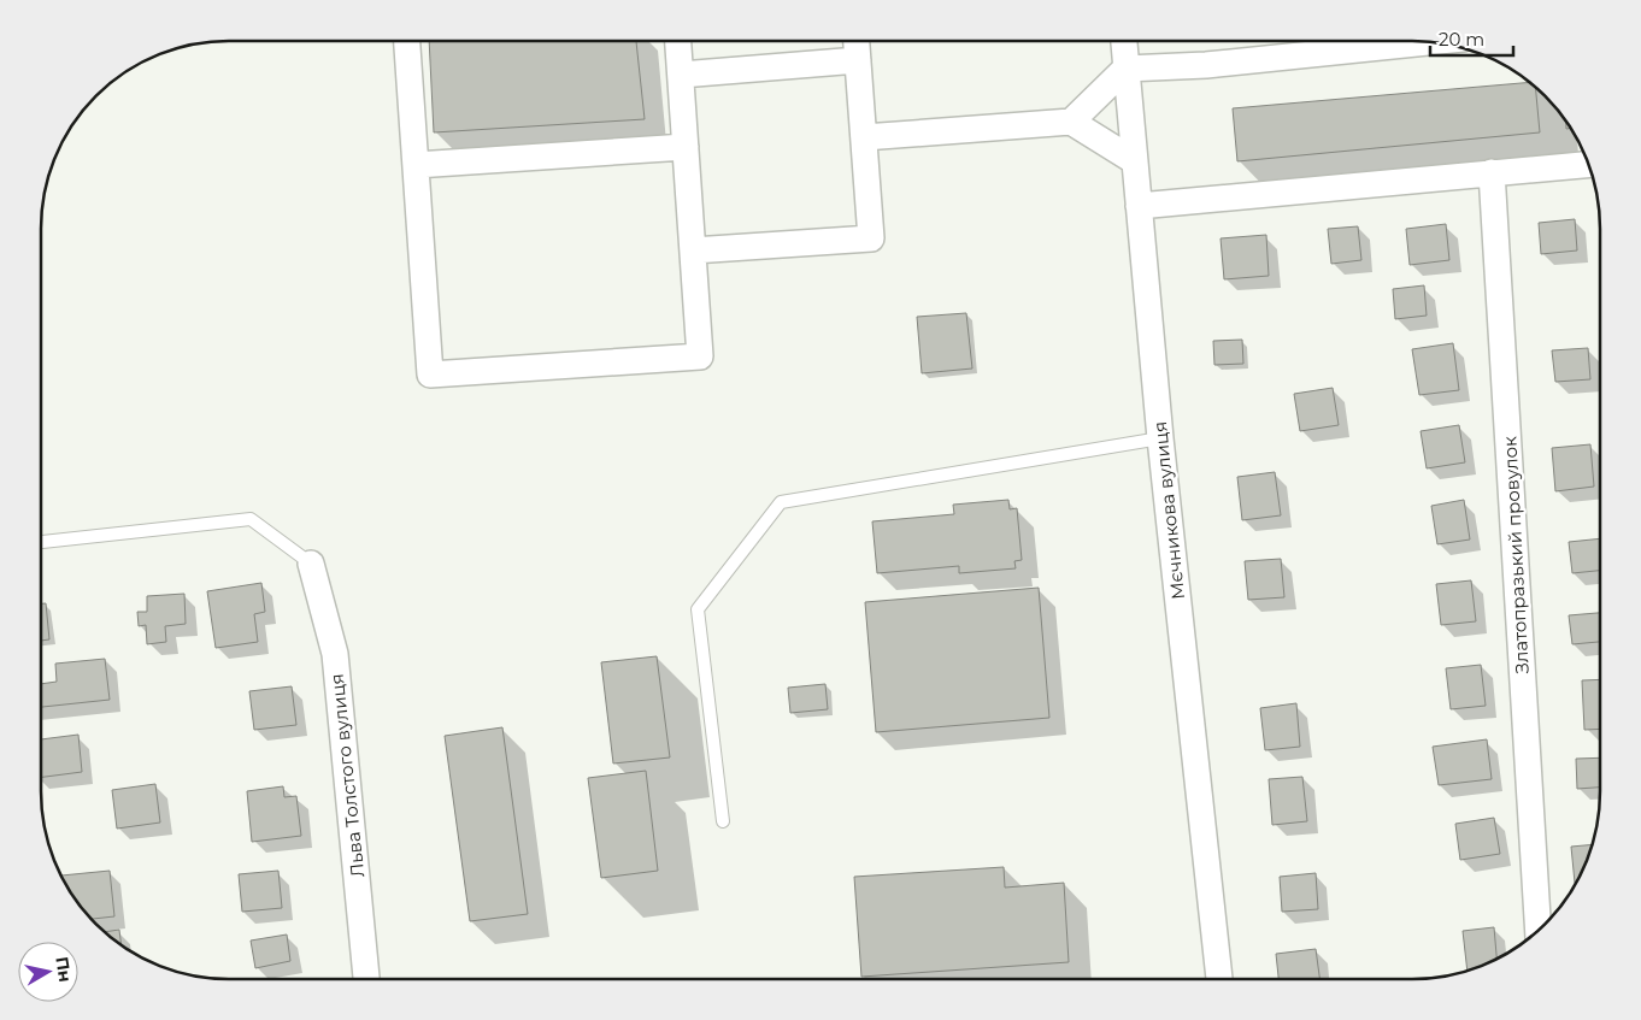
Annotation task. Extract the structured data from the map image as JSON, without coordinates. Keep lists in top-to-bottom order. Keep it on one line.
{"streets":{"street":["Мєчникова вулиця","Златопразький провулок","Льва Толстого вулиця"]},"scale_bar":"20 m","north":"right"}
